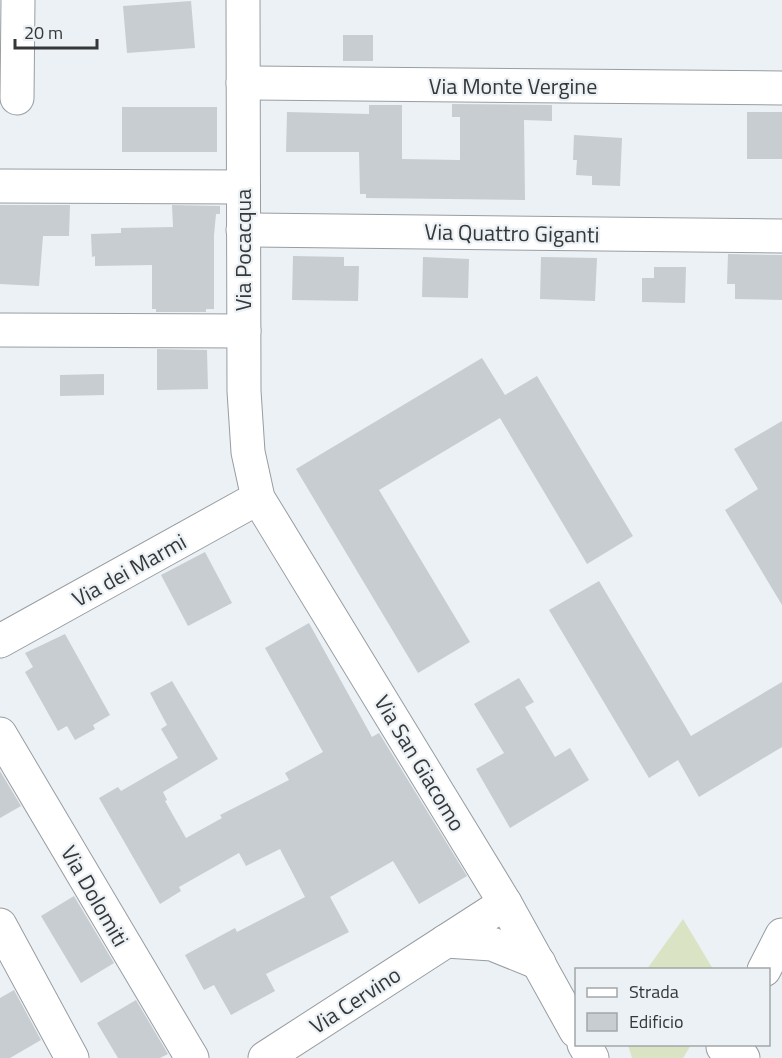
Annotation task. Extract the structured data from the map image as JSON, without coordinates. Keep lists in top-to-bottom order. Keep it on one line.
{"streets":{"street":["Via Monte Vergine","Via Quattro Giganti","Via Pocacqua","Via dei Marmi","Via San Giacomo","Via Dolomiti","Via Cervino"]},"crossings":[["Via Monte Vergine","Via Pocacqua"],["Via Quattro Giganti","Via Pocacqua"],["Via Pocacqua","Via dei Marmi"],["Via Pocacqua","Via San Giacomo"],["Via dei Marmi","Via San Giacomo"],["Via San Giacomo","Via Cervino"]],"legend":["Strada","Edificio"],"scale_bar":"20 m"}
